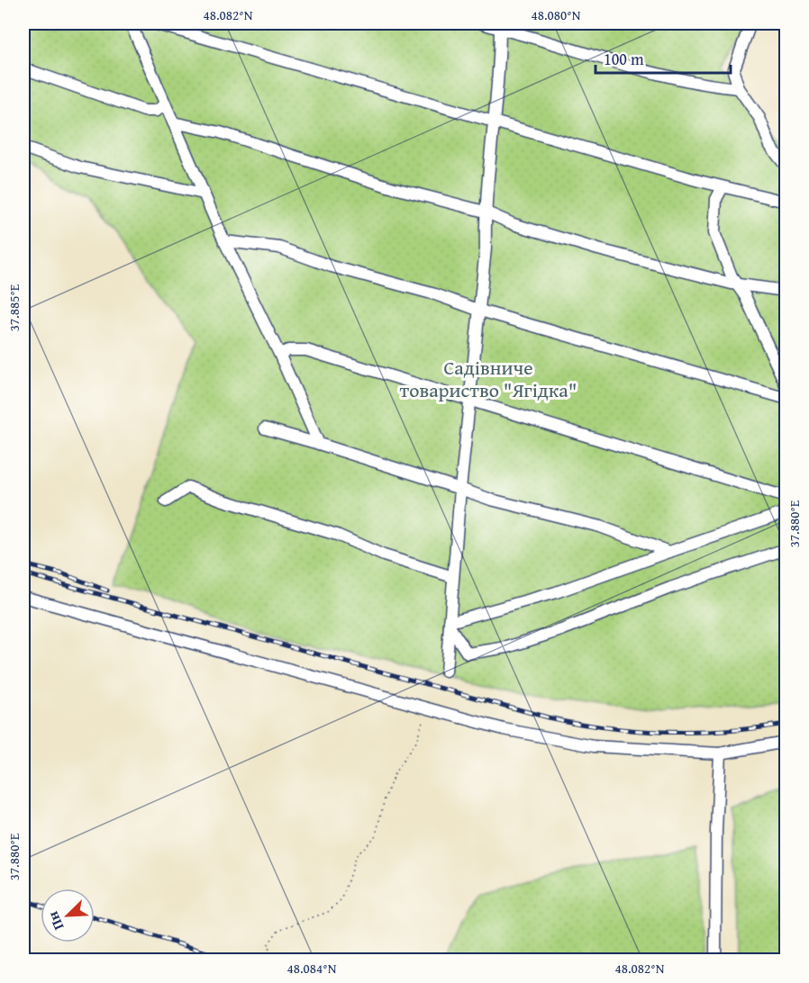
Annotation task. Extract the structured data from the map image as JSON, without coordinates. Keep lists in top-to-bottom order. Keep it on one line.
{"parks":["Садівниче товариство \"Ягідка\""],"scale_bar":"100 m","north":"bottom left","coordinates":["48.082°N","48.080°N","37.885°E","37.880°E","48.084°N"]}
